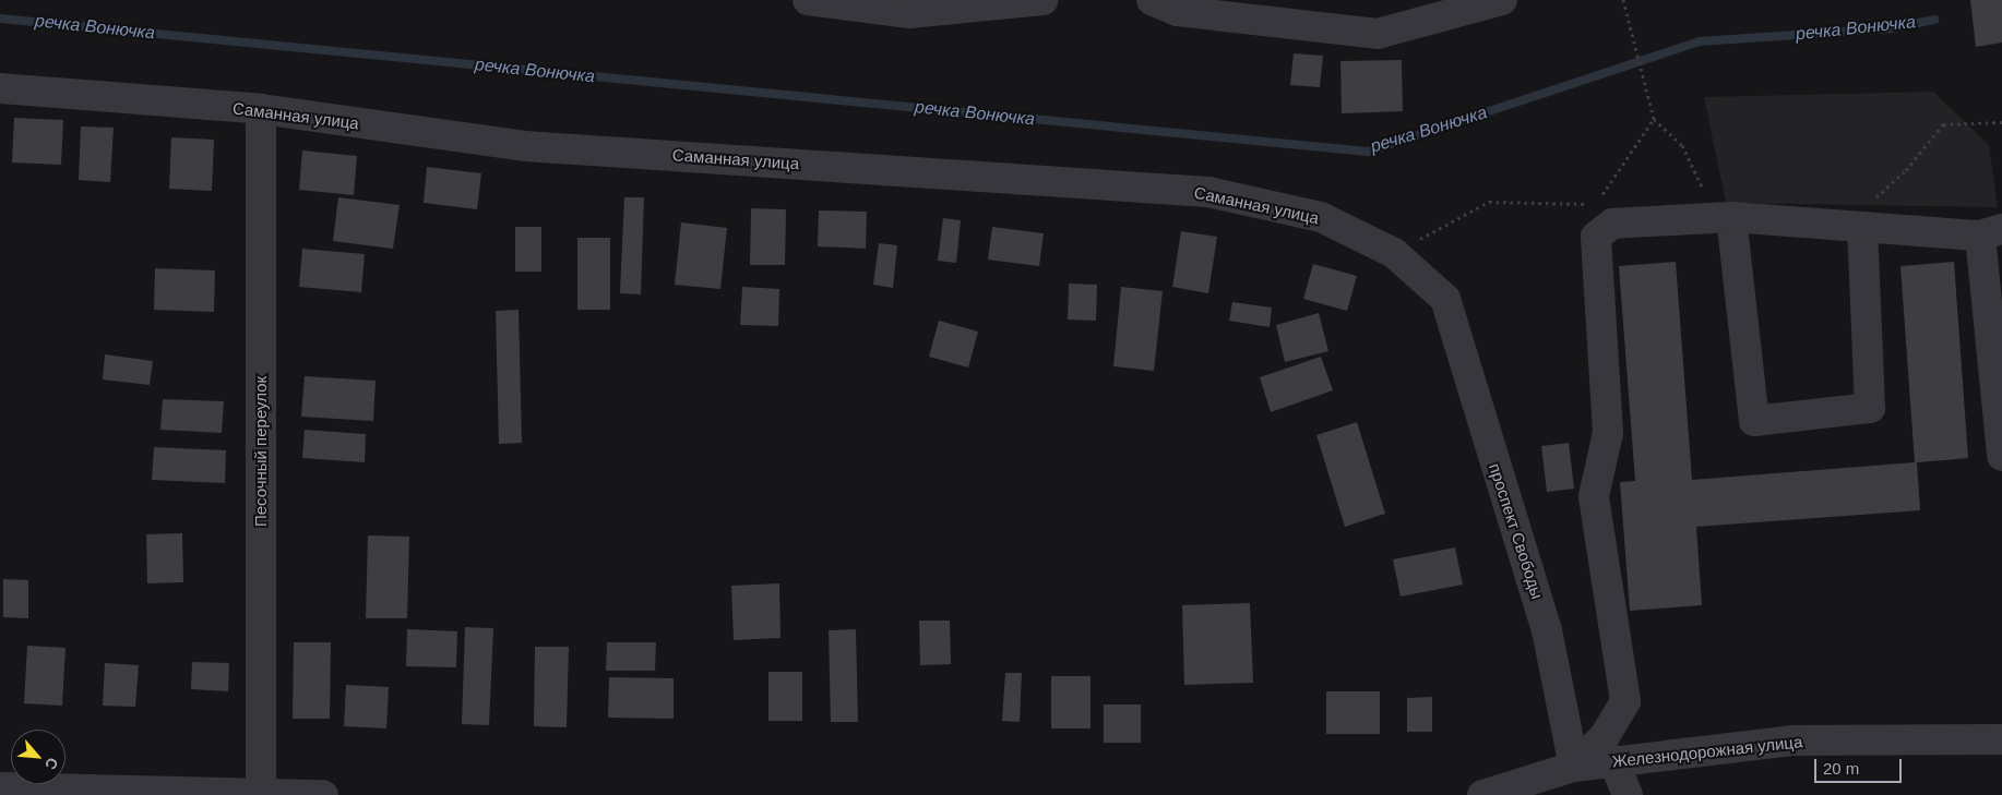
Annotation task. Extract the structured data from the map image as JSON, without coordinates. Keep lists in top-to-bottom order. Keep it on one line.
{"streets":{"street":["Саманная улица","Песочный переулок","проспект Свободы","Железнодорожная улица"]},"crossings":[["Саманная улица","Песочный переулок"],["Саманная улица","проспект Свободы"],["проспект Свободы","Железнодорожная улица"]],"water":["речка Вонючка"],"scale_bar":"20 m","north":"bottom right"}
